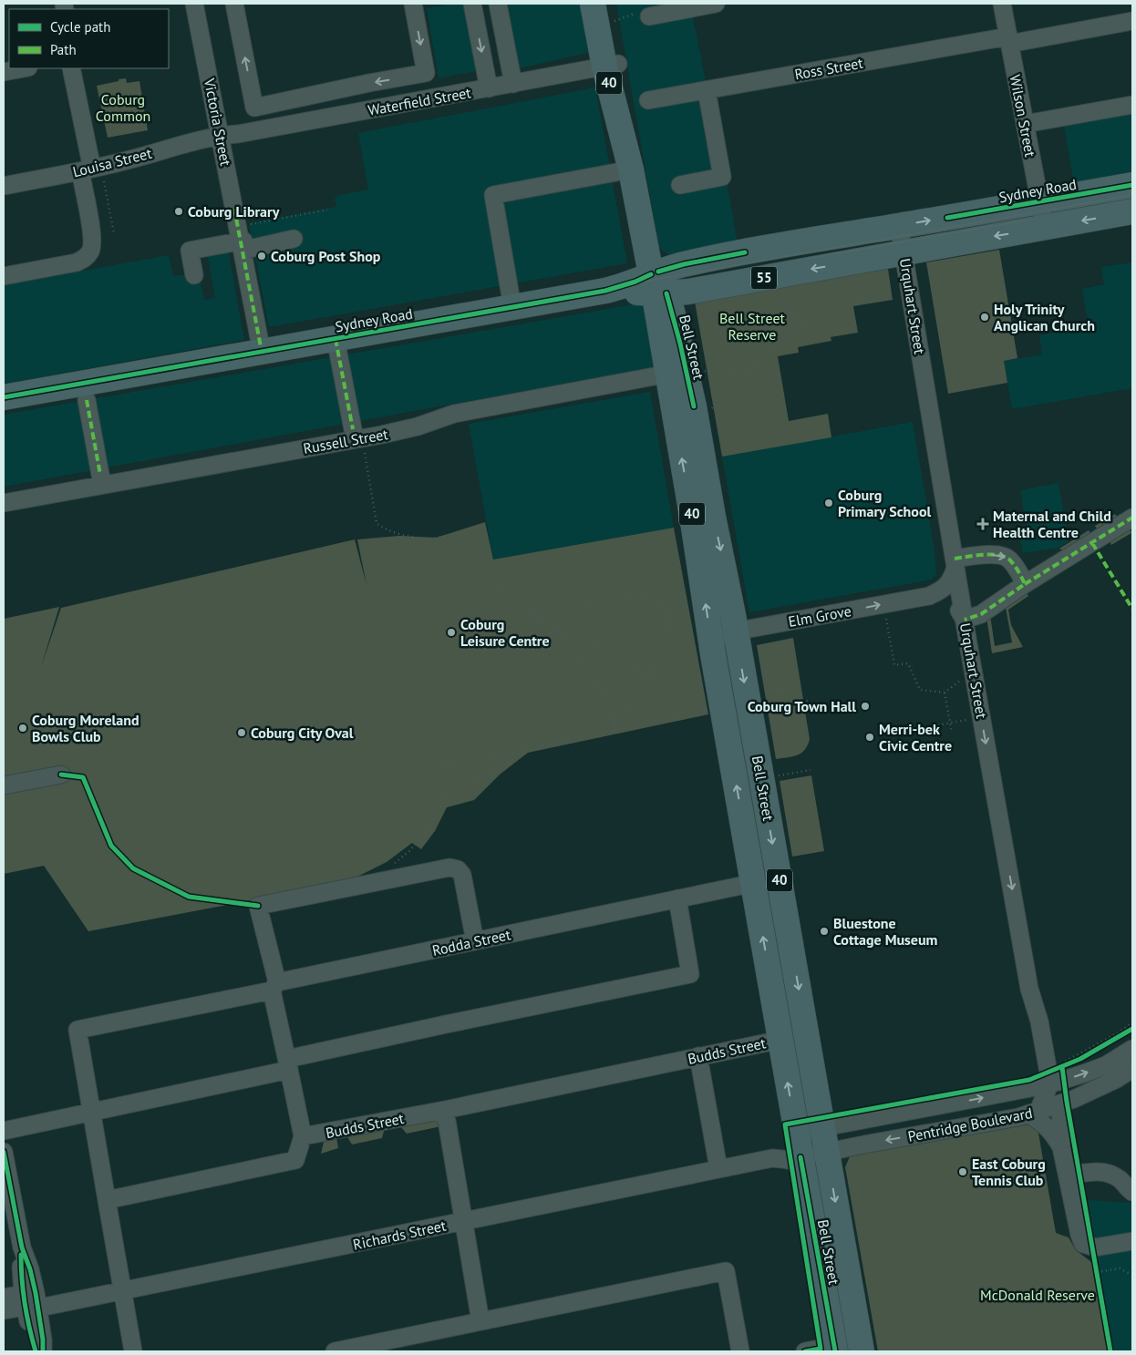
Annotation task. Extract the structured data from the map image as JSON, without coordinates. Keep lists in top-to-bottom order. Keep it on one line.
{"streets":{"highway":["40","Sydney Road","55","Bell Street"],"street":["Ross Street","Waterfield Street","Wilson Street","Victoria Street","Louisa Street","Urquhart Street","Russell Street","Elm Grove","Rodda Street","Budds Street","Pentridge Boulevard","Richards Street"]},"crossings":[["Ross Street","Wilson Street"],["Waterfield Street","Victoria Street"],["Waterfield Street","Louisa Street"],["Waterfield Street","Bell Street"],["Wilson Street","Sydney Road"],["Victoria Street","Louisa Street"],["Victoria Street","Sydney Road"],["Sydney Road","Urquhart Street"],["Sydney Road","Bell Street"],["Urquhart Street","Elm Grove"],["Urquhart Street","Pentridge Boulevard"],["Bell Street","Russell Street"],["Bell Street","Elm Grove"],["Bell Street","Rodda Street"],["Bell Street","Budds Street"],["Bell Street","Pentridge Boulevard"],["Bell Street","Richards Street"],["Pentridge Boulevard","Richards Street"]],"one_way":["Urquhart Street","Elm Grove"],"parks":["Coburg Common","Bell Street Reserve","McDonald Reserve"],"places":{"other":["Coburg Library","Coburg Post Shop","Holy Trinity Anglican Church","Coburg Primary School","Coburg Leisure Centre","Coburg Town Hall","Coburg Moreland Bowls Club","Coburg City Oval","Merri-bek Civic Centre","Bluestone Cottage Museum","East Coburg Tennis Club"],"health":["Maternal and Child Health Centre"]},"legend":["Cycle path","Path"]}
